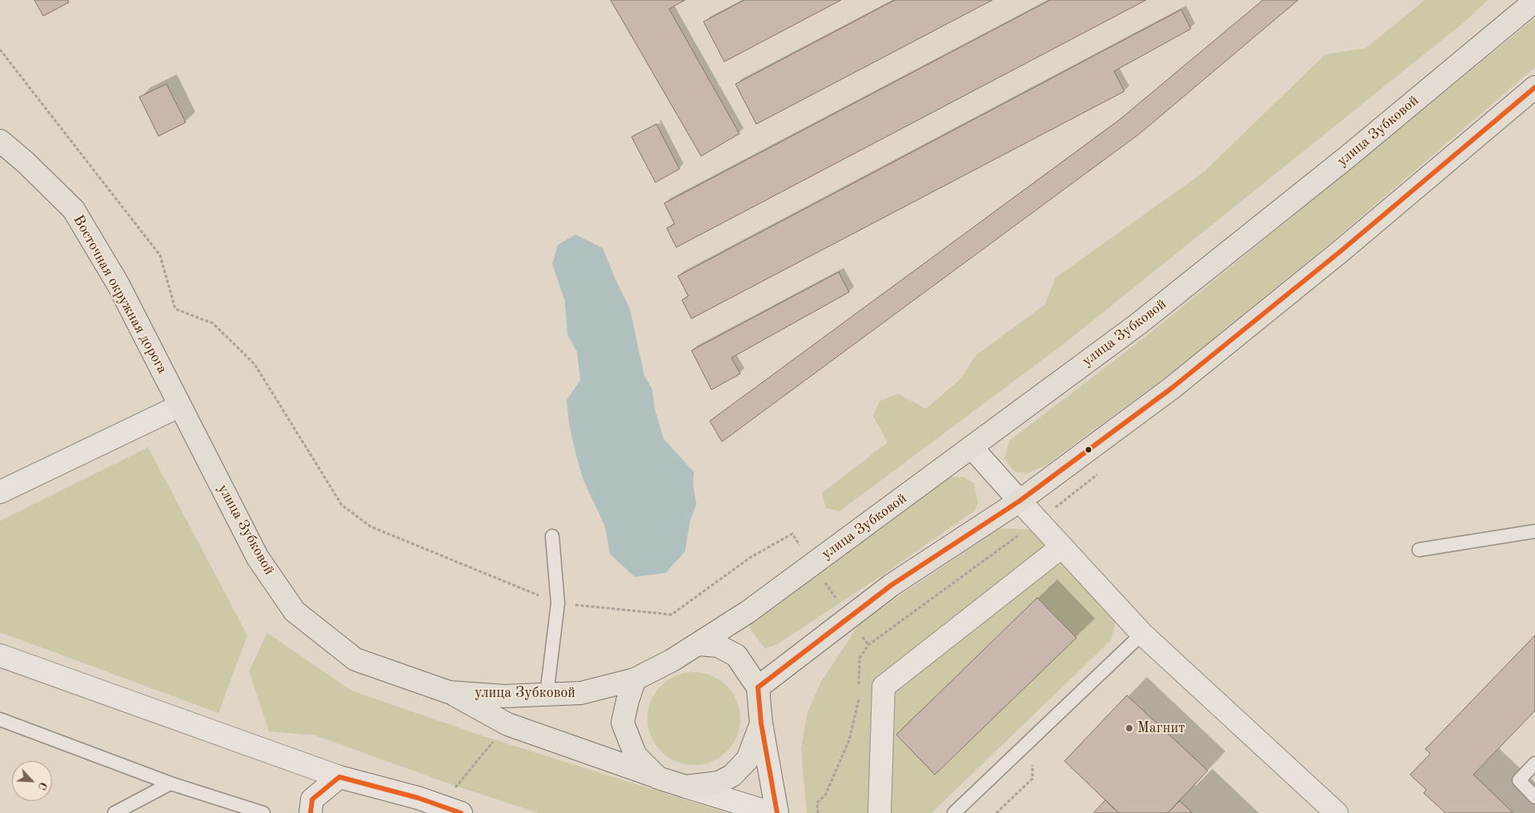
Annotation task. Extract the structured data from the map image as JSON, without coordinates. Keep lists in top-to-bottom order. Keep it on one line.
{"streets":{"main road":["улица Зубковой","Восточная окружная дорога"]},"crossings":[["улица Зубковой","Восточная окружная дорога"]],"places":["Магнит"],"north":"bottom right"}
